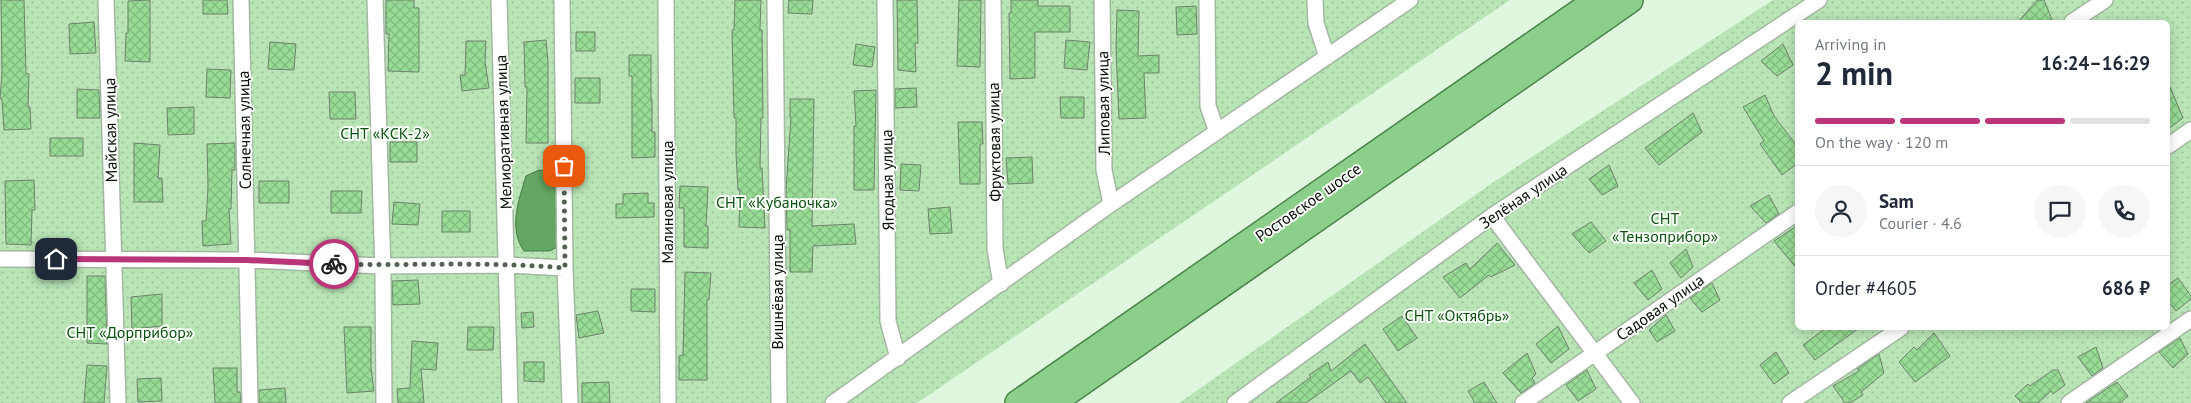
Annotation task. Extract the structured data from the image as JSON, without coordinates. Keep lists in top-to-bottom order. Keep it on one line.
{"streets":{"highway":["Ростовское шоссе"],"street":["Липовая улица","Майская улица","Солнечная улица","Мелиоративная улица","Фруктовая улица","Ягодная улица","Зелёная улица","Малиновая улица","Вишнёвая улица","Садовая улица"]},"parks":["СНТ «КСК-2»","СНТ «Кубаночка»","СНТ «Тензоприбор»","СНТ «Октябрь»","СНТ «Дорприбор»"],"page":{"heading":["2 min","Arriving in","16:24–16:29"],"panel":["Sam","Courier · 4.6","Order #4605","686 ₽"],"bar":"On the way · 120 m"}}
